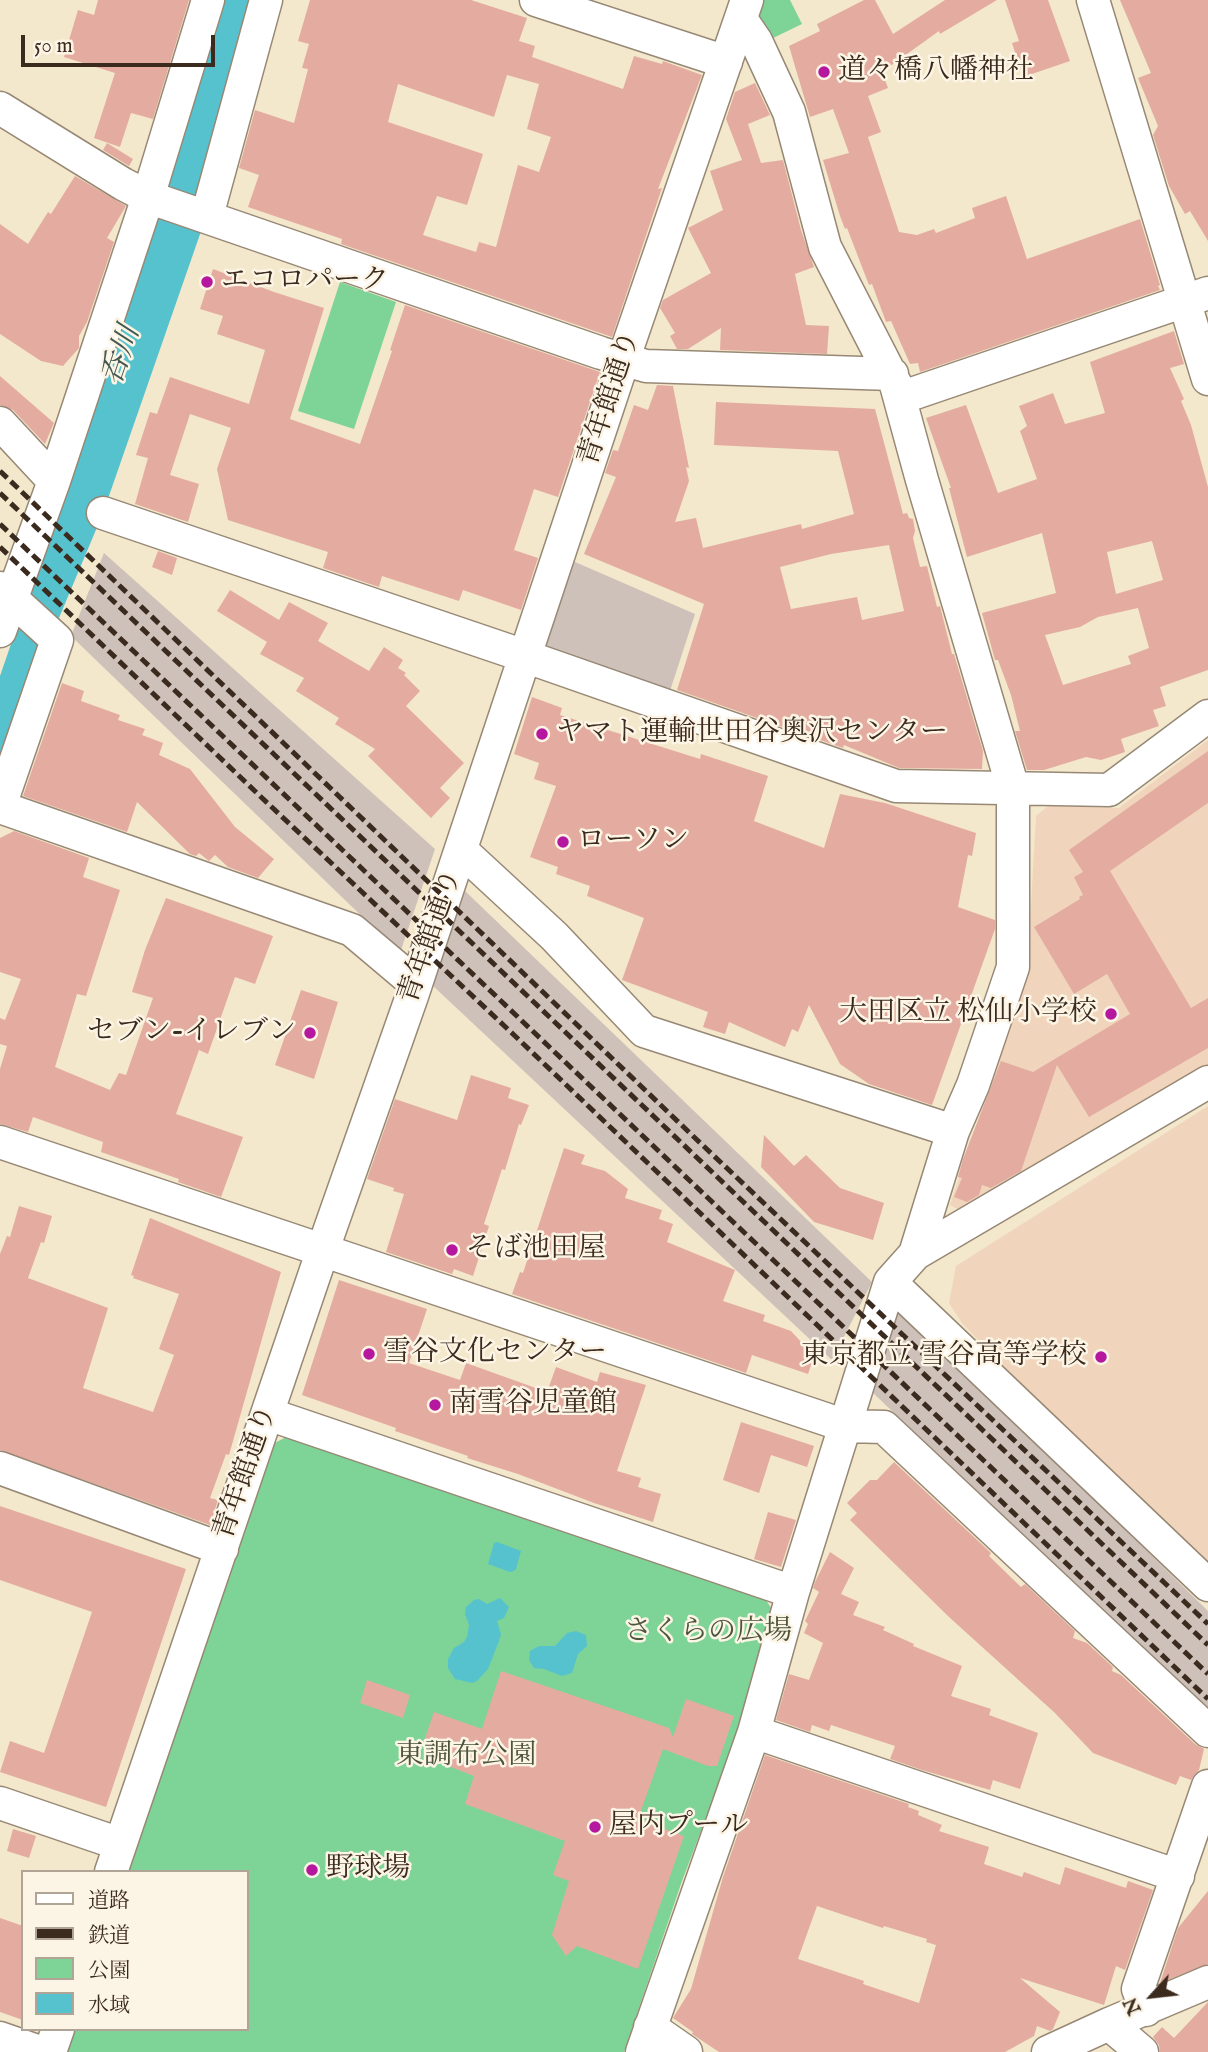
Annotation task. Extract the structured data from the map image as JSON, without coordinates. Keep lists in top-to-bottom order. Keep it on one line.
{"streets":{"street":["青年館通り"]},"water":["呑川"],"parks":["さくらの広場","東調布公園"],"places":["道々橋八幡神社","エコロパーク","ヤマト運輸世田谷奥沢センター","ローソン","大田区立 松仙小学校","セブン-イレブン","そば池田屋","雪谷文化センター","東京都立 雪谷高等学校","南雪谷児童館","屋内プール","野球場"],"legend":["道路","鉄道","公園","水域"],"scale_bar":"50 m","north":"bottom left"}
